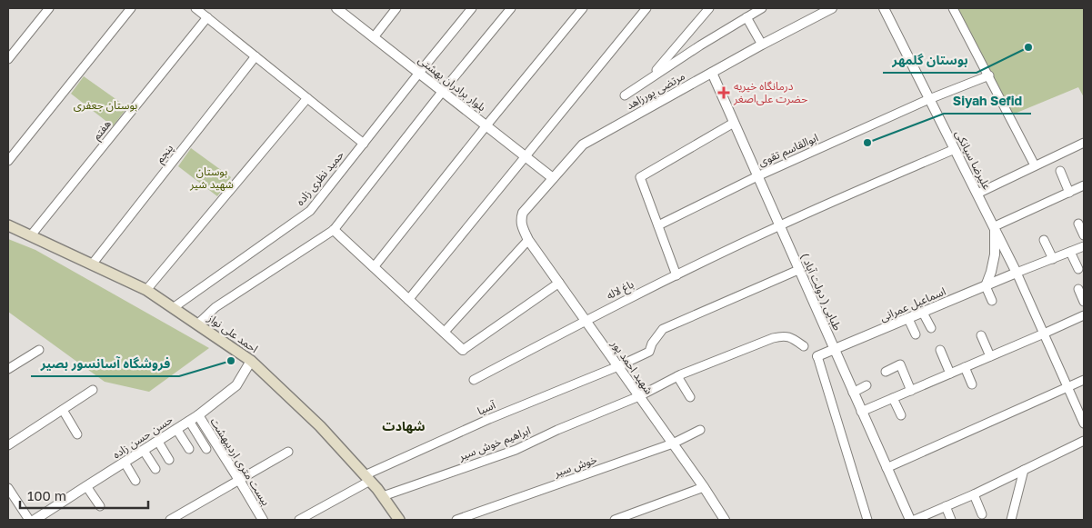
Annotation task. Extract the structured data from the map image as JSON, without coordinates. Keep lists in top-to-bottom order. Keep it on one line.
{"streets":{"main road":["احمد علی نواز"],"street":["بلوار برادران بهشتی","مرتضی پورزاهد","هفتم","ابوالقاسم تقوی","پنجم","علیرضا سیانکی","حمید نظری زاده","باغ لاله","طبایی ( دولت آباد )","اسماعیل عمرانی","شهید احمد پور","آسیا","حسن حسن زاده","ابراهیم خوش سیر","بیست متری اردیبهشت","خوش سیر"]},"crossings":[["بلوار برادران بهشتی","مرتضی پورزاهد"],["بلوار برادران بهشتی","حمید نظری زاده"],["مرتضی پورزاهد","طبایی ( دولت آباد )"],["مرتضی پورزاهد","شهید احمد پور"],["هفتم","احمد علی نواز"],["ابوالقاسم تقوی","علیرضا سیانکی"],["ابوالقاسم تقوی","طبایی ( دولت آباد )"],["پنجم","احمد علی نواز"],["علیرضا سیانکی","باغ لاله"],["علیرضا سیانکی","اسماعیل عمرانی"],["حمید نظری زاده","احمد علی نواز"],["باغ لاله","طبایی ( دولت آباد )"],["باغ لاله","شهید احمد پور"],["طبایی ( دولت آباد )","اسماعیل عمرانی"],["طبایی ( دولت آباد )","آسیا"],["احمد علی نواز","آسیا"],["احمد علی نواز","حسن حسن زاده"],["احمد علی نواز","ابراهیم خوش سیر"],["شهید احمد پور","آسیا"],["شهید احمد پور","ابراهیم خوش سیر"],["شهید احمد پور","خوش سیر"],["حسن حسن زاده","بیست متری اردیبهشت"]],"districts":["شهادت"],"parks":["بوستان جعفری","بوستان شهید شیر"],"places":{"other":["بوستان گلمهر","Siyah Sefid","فروشگاه آسانسور بصیر"],"health":["درمانگاه خیریه حضرت علی‌اصغر"]},"scale_bar":"100 m"}
